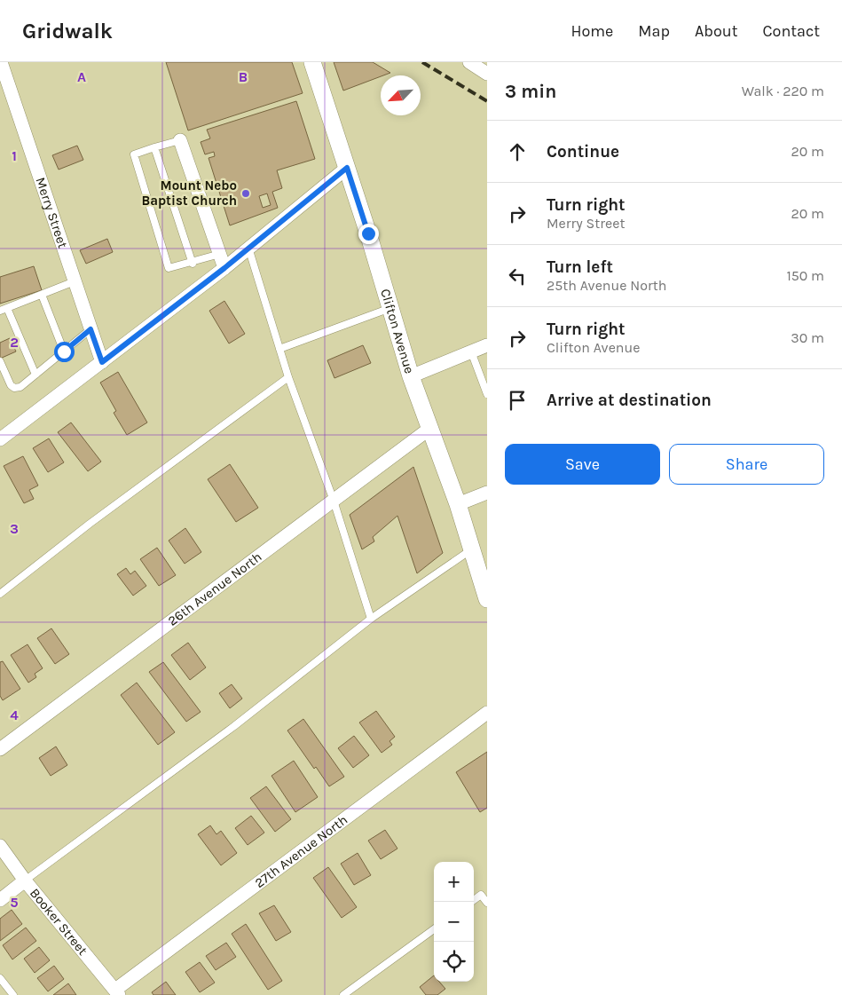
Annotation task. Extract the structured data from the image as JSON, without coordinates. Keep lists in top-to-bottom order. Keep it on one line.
{"streets":{"street":["Merry Street","Clifton Avenue","26th Avenue North","27th Avenue North","Booker Street"]},"crossings":[["Clifton Avenue","26th Avenue North"],["27th Avenue North","Booker Street"]],"places":["Mount Nebo Baptist Church"],"north":"bottom left","page":{"header":"Gridwalk","nav":["Home","Map","About","Contact"],"heading":["3 min","Walk · 220 m"],"list":[["Continue","20 m"],["Turn right","Merry Street","20 m"],["Turn left","25th Avenue North","150 m"],["Turn right","Clifton Avenue","30 m"],"Arrive at destination"],"buttons":["Save","Share"],"map_buttons":["+","−"]},"grid":{"columns":["A","B"],"rows":["1","2","3","4","5"]}}
